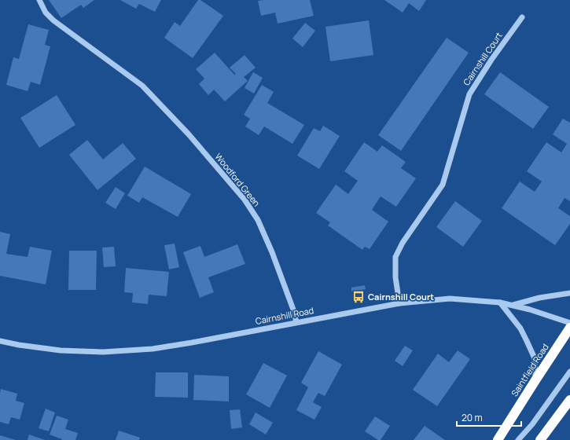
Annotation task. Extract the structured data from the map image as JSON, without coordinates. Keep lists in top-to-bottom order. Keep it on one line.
{"streets":{"highway":["Saintfield Road"],"street":["Cairnshill Court","Woodford Green","Cairnshill Road"]},"crossings":[["Cairnshill Court","Cairnshill Road"],["Woodford Green","Cairnshill Road"]],"places":{"bus stop":["Cairnshill Court"]},"scale_bar":"20 m"}
